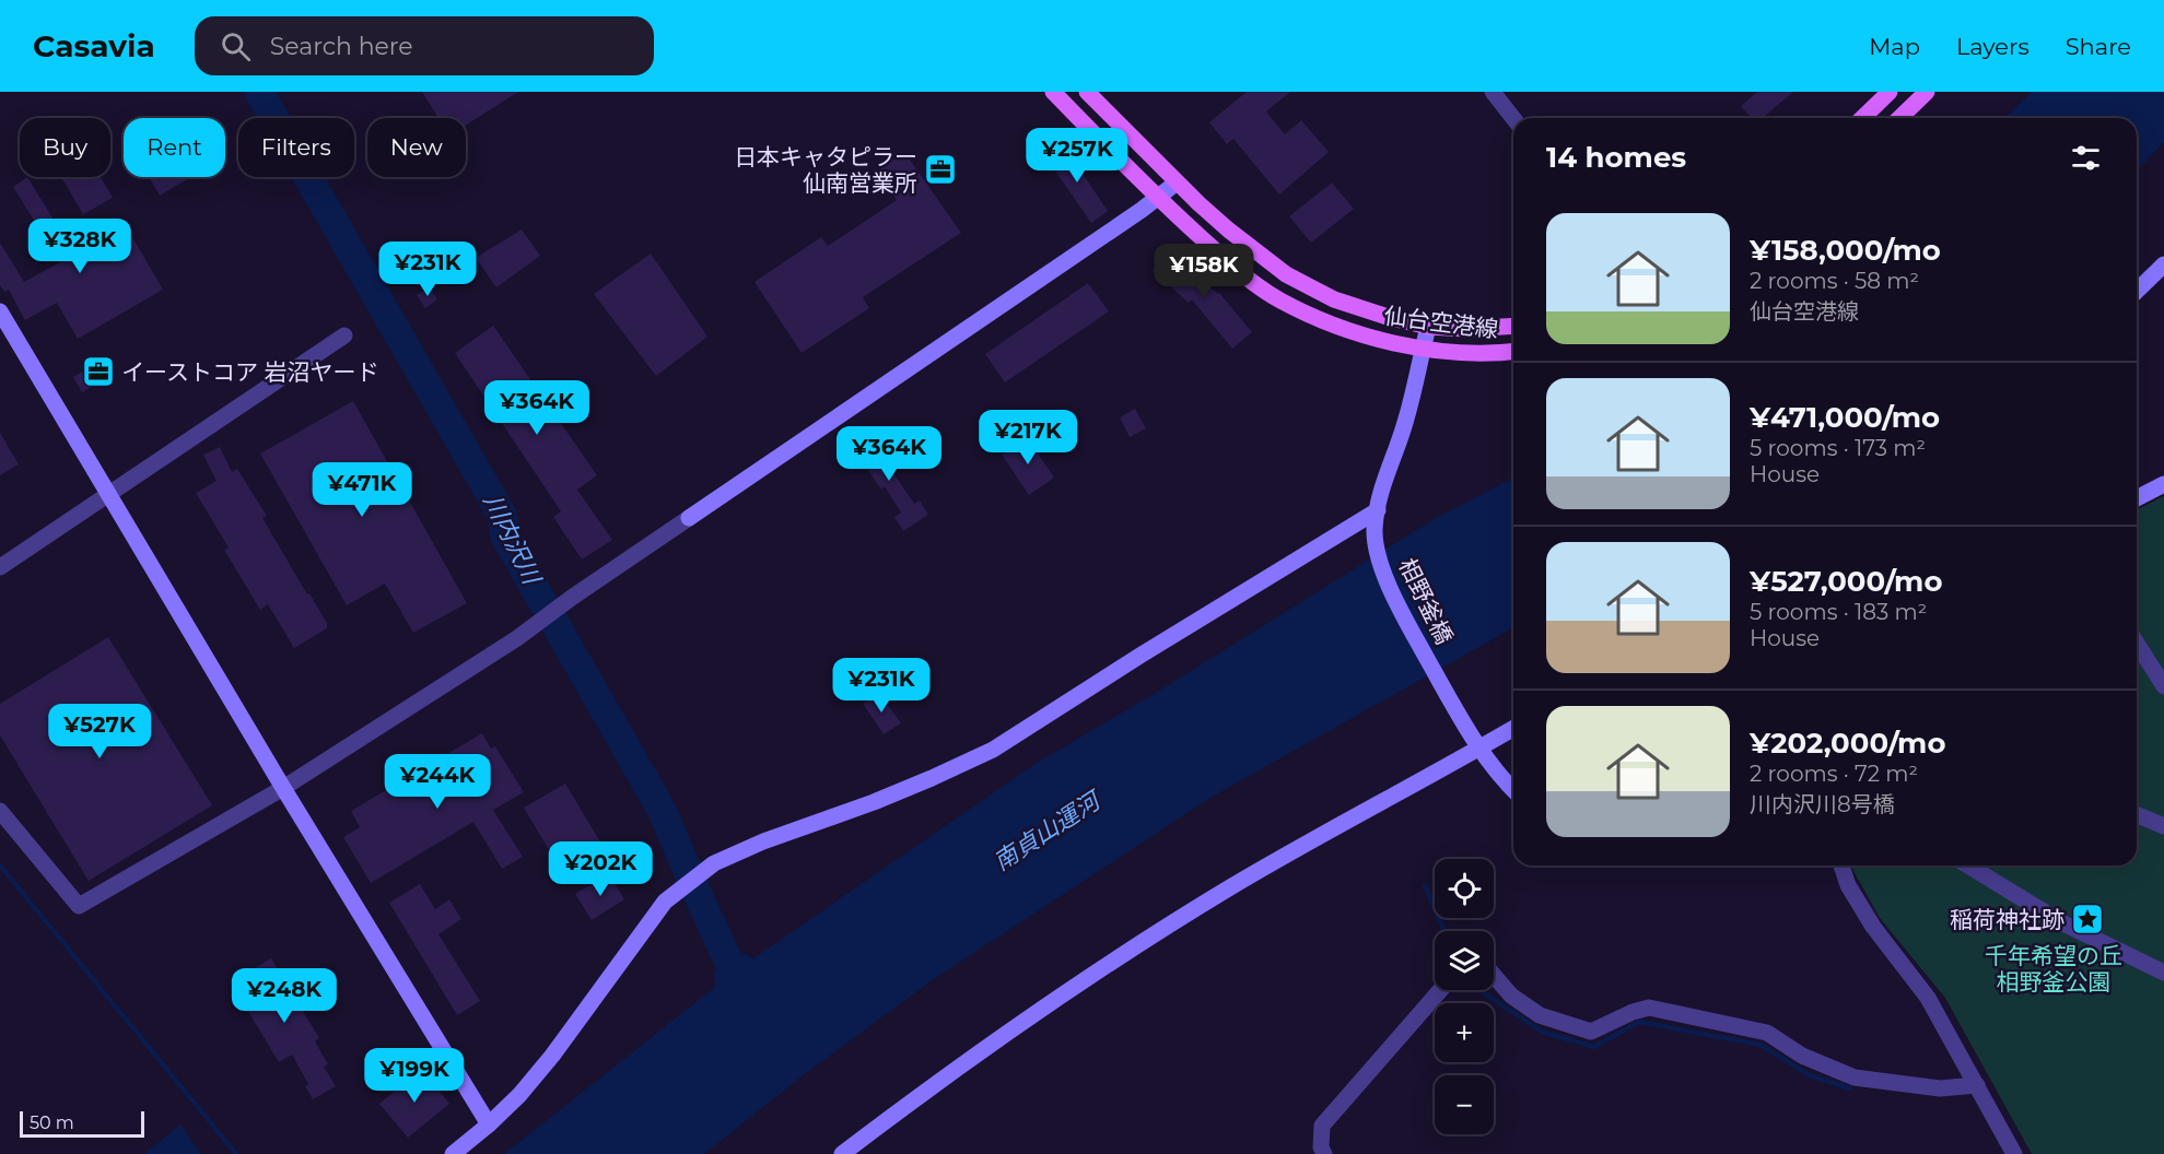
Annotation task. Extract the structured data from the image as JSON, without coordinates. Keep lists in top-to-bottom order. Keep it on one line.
{"streets":{"main road":["仙台空港線"],"street":["相野釜橋"]},"water":["川内沢川","南貞山運河"],"parks":["千年希望の丘 相野釜公園"],"places":{"office":["日本キャタピラー 仙南営業所","イーストコア 岩沼ヤード"],"place":["稲荷神社跡"]},"scale_bar":"50 m","page":{"header":"Casavia","search":"Search here","nav":["Map","Layers","Share"],"chip":["Buy","Rent","Filters","New"],"heading":"14 homes","price":["¥257K","¥328K","¥231K","¥158K","¥364K","¥217K","¥364K","¥471K","¥231K","¥527K","¥244K","¥202K","¥248K","¥199K"],"list":[{"name":"¥158,000/mo","note":"2 rooms · 58 m² · 仙台空港線"},{"name":"¥471,000/mo","note":"5 rooms · 173 m² · House"},{"name":"¥527,000/mo","note":"5 rooms · 183 m² · House"},{"name":"¥202,000/mo","note":"2 rooms · 72 m² · 川内沢川8号橋"}],"map_buttons":["+","−"],"scale":"50 m"}}
